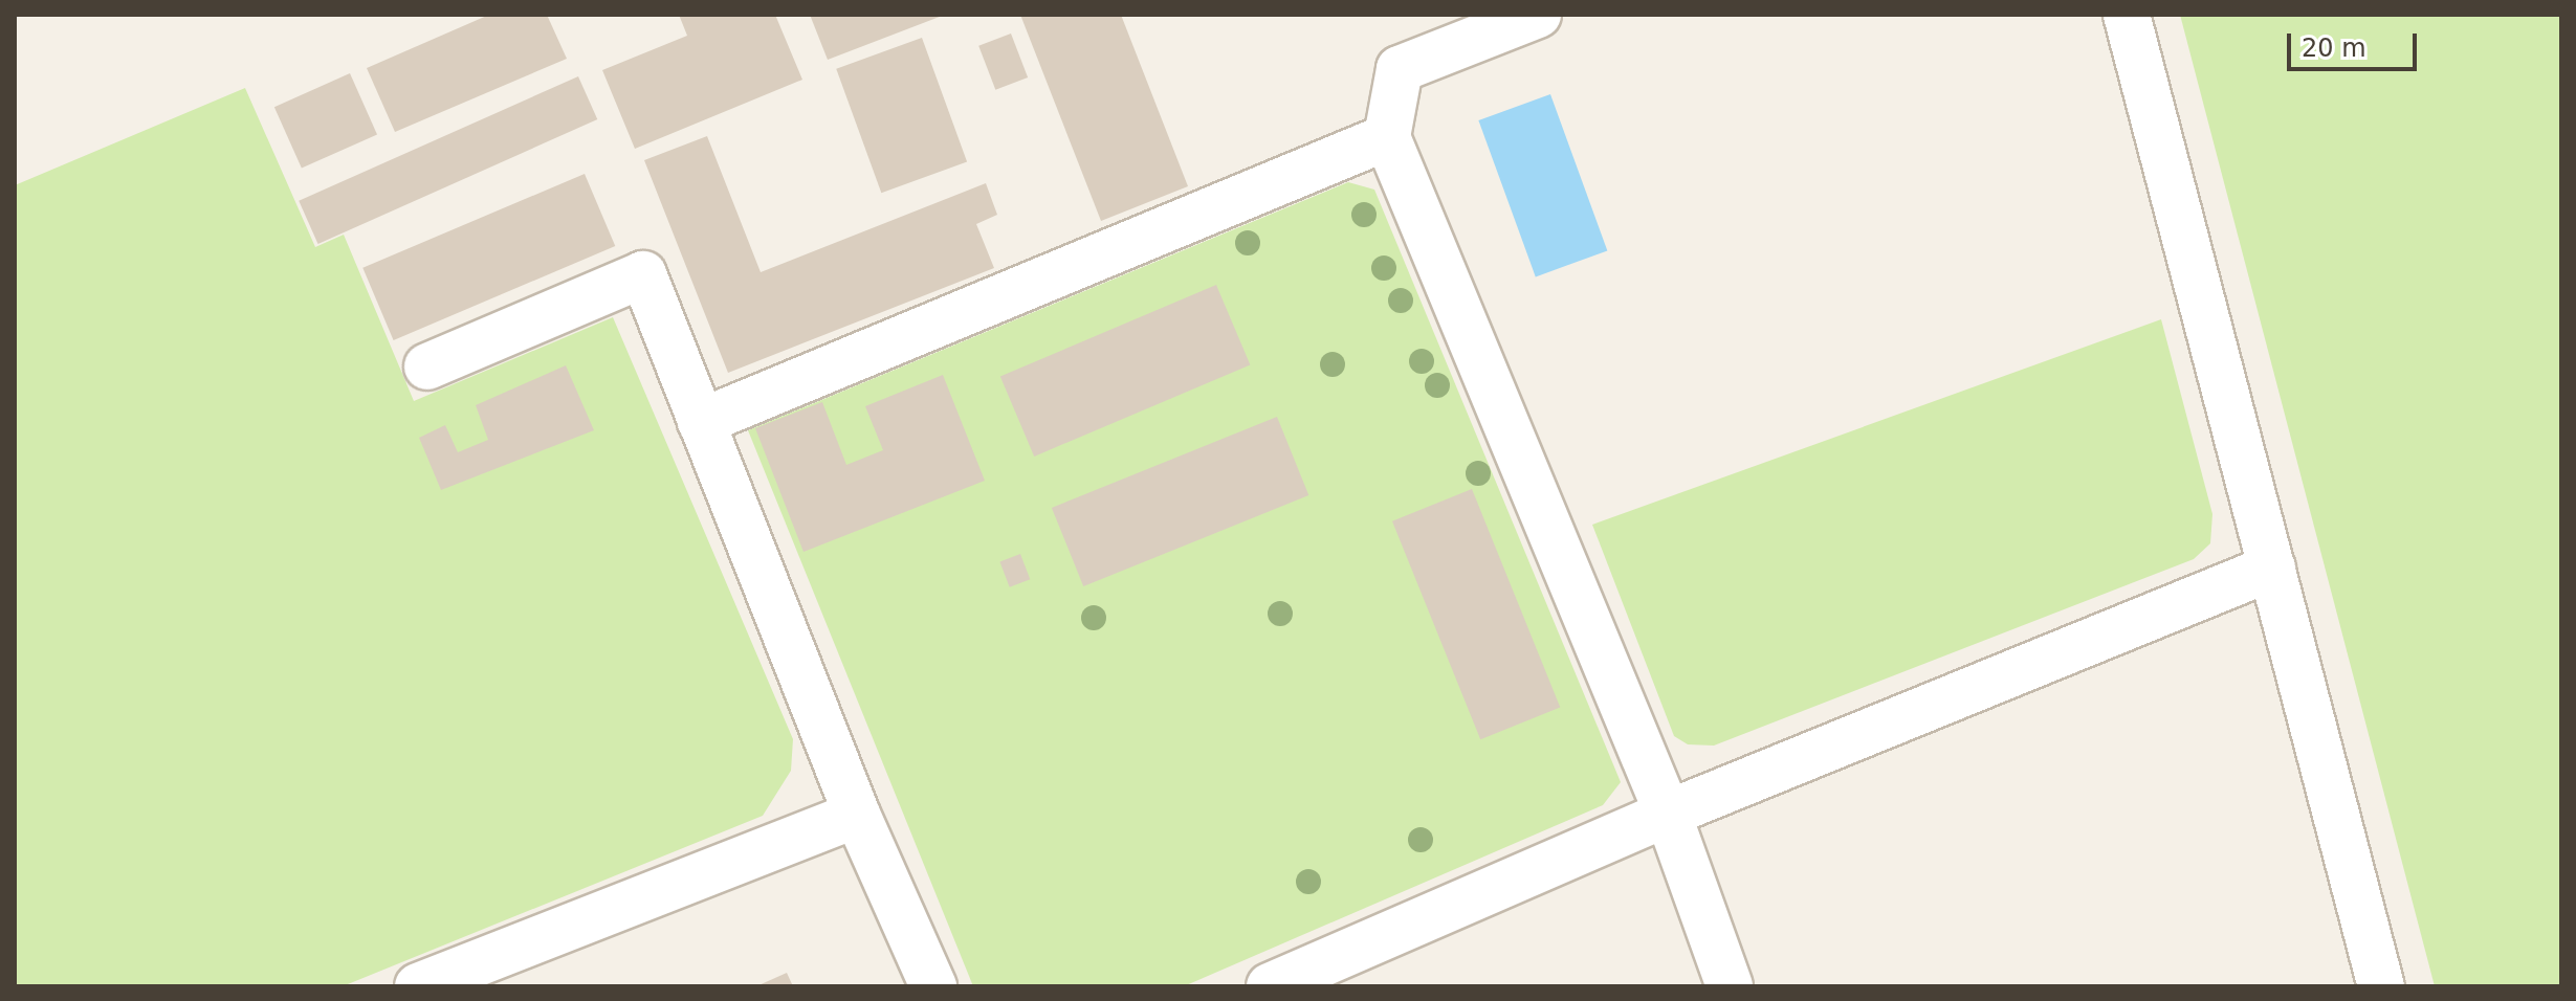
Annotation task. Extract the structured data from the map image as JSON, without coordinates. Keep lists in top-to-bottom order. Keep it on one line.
{"scale_bar":"20 m"}
